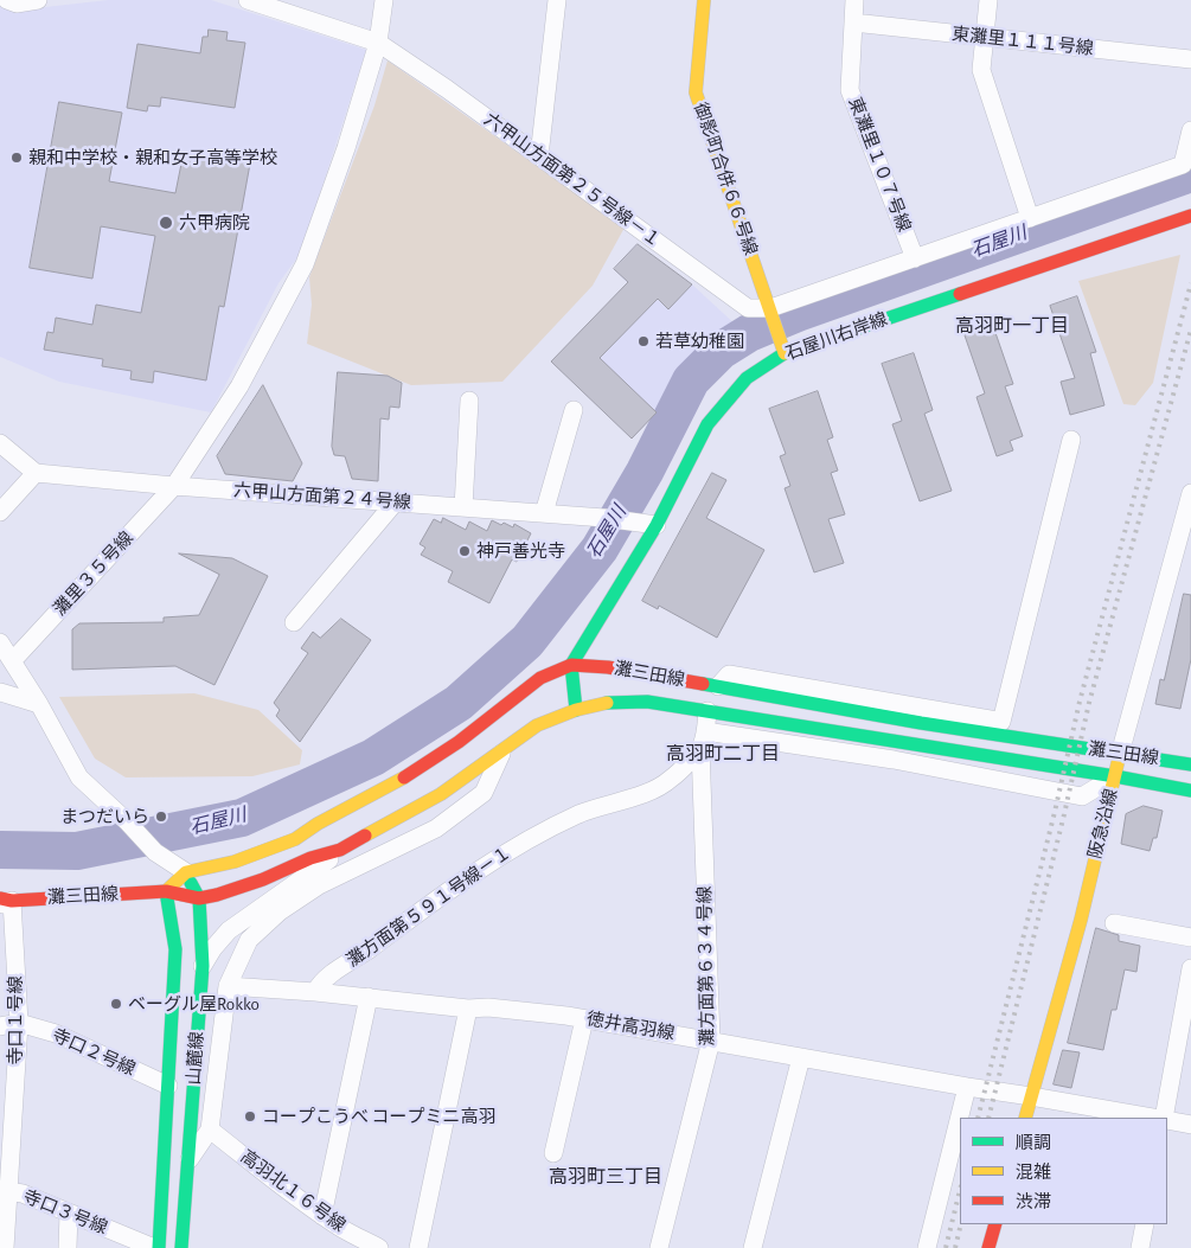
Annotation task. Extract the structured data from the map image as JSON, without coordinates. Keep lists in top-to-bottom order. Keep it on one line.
{"streets":{"main road":["御影町合併６６号線","石屋川右岸線","灘三田線","阪急沿線","山麓線"],"street":["東灘里１１１号線","東灘里１０７号線","六甲山方面第２５号線－１","六甲山方面第２４号線","灘里３５号線","灘方面第５９１号線－１","灘方面第６３４号線","寺口１号線","徳井高羽線","寺口２号線","高羽北１６号線","寺口３号線"]},"crossings":[["東灘里１１１号線","東灘里１０７号線"],["御影町合併６６号線","六甲山方面第２５号線－１"],["御影町合併６６号線","石屋川右岸線"],["六甲山方面第２５号線－１","灘里３５号線"],["石屋川右岸線","六甲山方面第２４号線"],["石屋川右岸線","灘三田線"],["六甲山方面第２４号線","灘里３５号線"],["灘三田線","阪急沿線"],["灘三田線","寺口１号線"],["灘三田線","山麓線"],["阪急沿線","徳井高羽線"],["灘方面第５９１号線－１","灘方面第６３４号線"],["灘方面第５９１号線－１","徳井高羽線"],["灘方面第６３４号線","徳井高羽線"],["寺口１号線","寺口２号線"],["寺口１号線","寺口３号線"],["寺口２号線","山麓線"]],"districts":["高羽町一丁目","高羽町二丁目","高羽町三丁目"],"water":["石屋川"],"places":["親和中学校・親和女子高等学校","六甲病院","若草幼稚園","神戸善光寺","まつだいら","ベーグル屋Rokko","コープこうべ コープミニ高羽"],"legend":["順調","混雑","渋滞"]}
